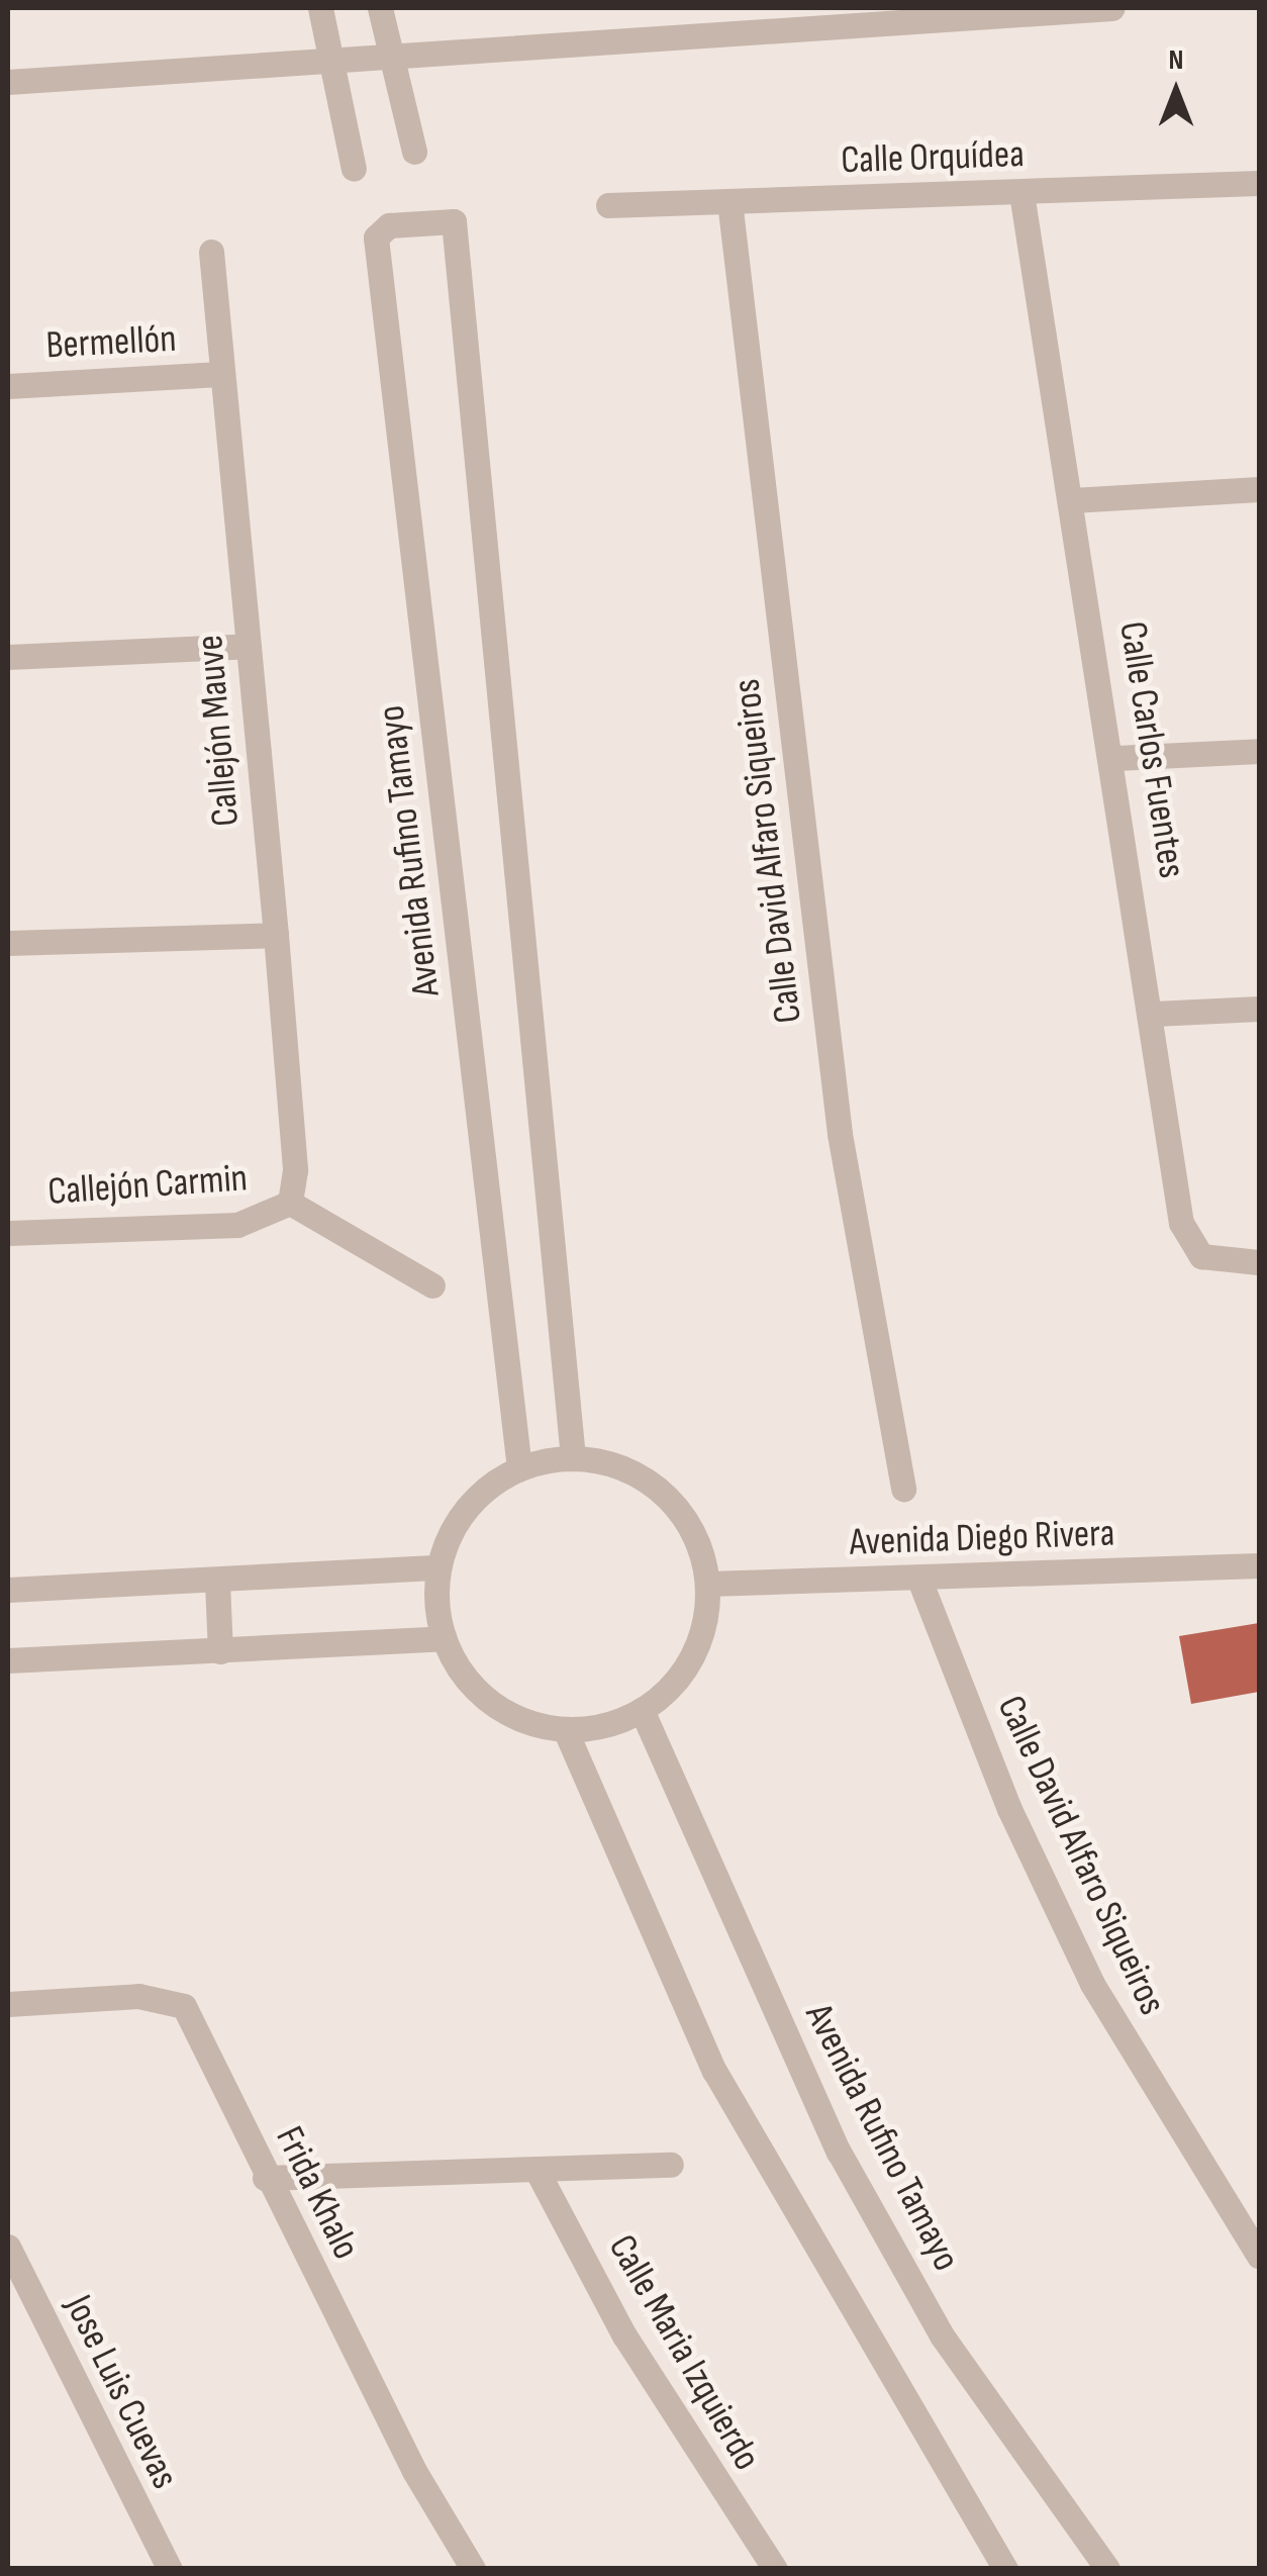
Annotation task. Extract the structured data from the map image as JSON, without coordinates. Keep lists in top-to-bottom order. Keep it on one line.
{"streets":{"street":["Calle Orquídea","Bermellón","Callejón Mauve","Calle Carlos Fuentes","Avenida Rufino Tamayo","Calle David Alfaro Siqueiros","Callejón Carmin","Avenida Diego Rivera","Frida Khalo","Calle Maria Izquierdo","Jose Luis Cuevas"]},"crossings":[["Calle Orquídea","Calle Carlos Fuentes"],["Calle Orquídea","Calle David Alfaro Siqueiros"],["Bermellón","Callejón Mauve"],["Callejón Mauve","Callejón Carmin"],["Avenida Rufino Tamayo","Avenida Diego Rivera"],["Calle David Alfaro Siqueiros","Avenida Diego Rivera"]],"north":"top"}
